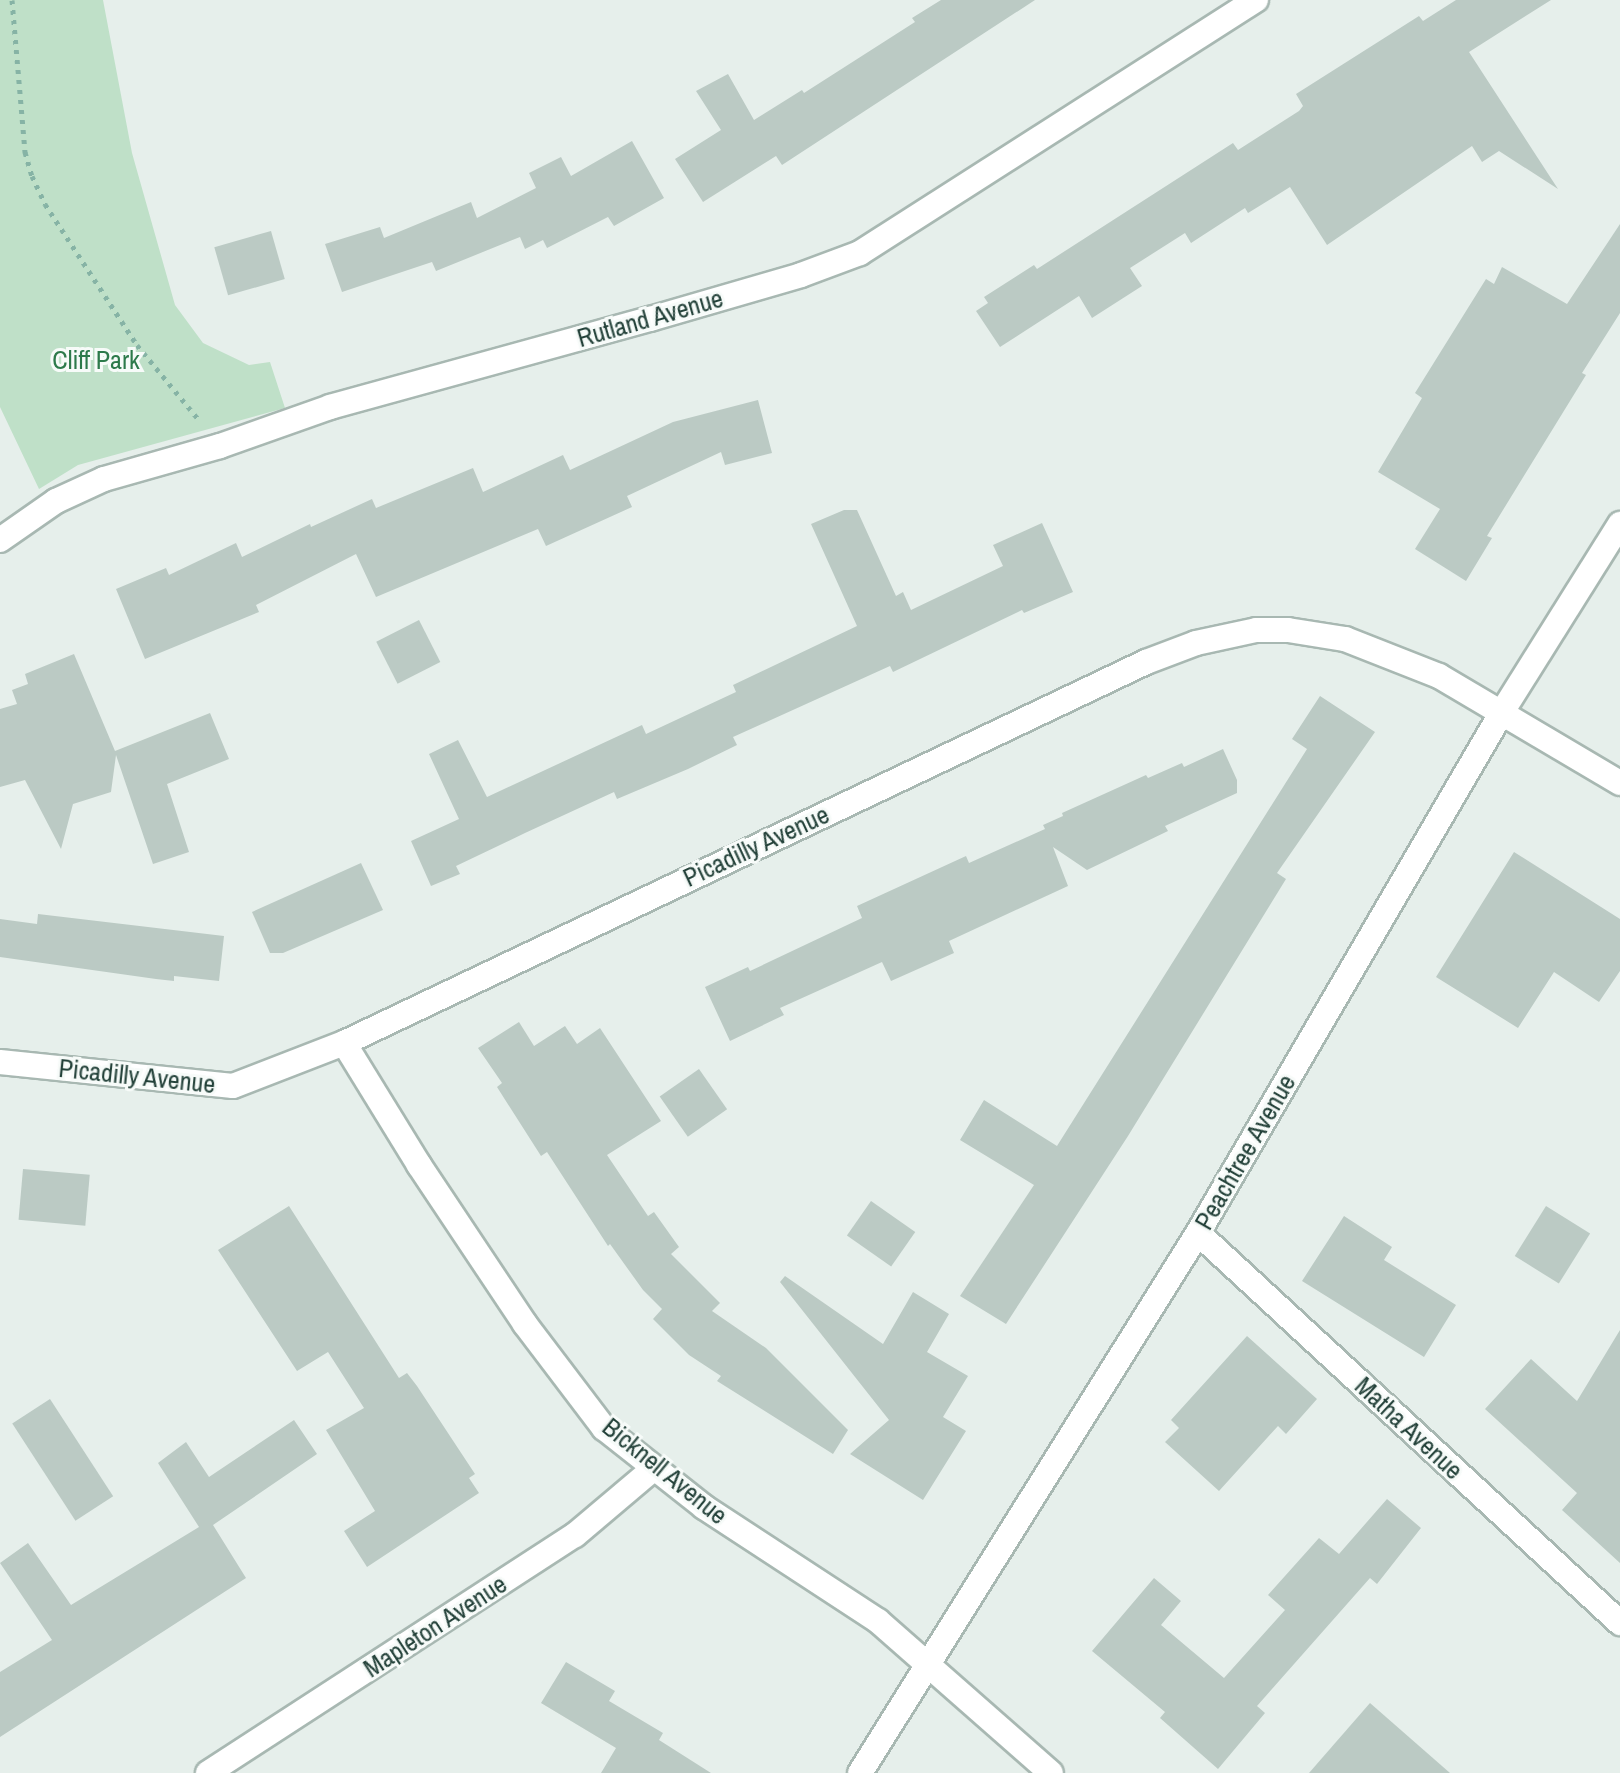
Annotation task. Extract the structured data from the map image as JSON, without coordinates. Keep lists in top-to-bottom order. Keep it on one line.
{"streets":{"street":["Rutland Avenue","Picadilly Avenue","Peachtree Avenue","Matha Avenue","Bicknell Avenue","Mapleton Avenue"]},"crossings":[["Picadilly Avenue","Peachtree Avenue"],["Picadilly Avenue","Bicknell Avenue"],["Peachtree Avenue","Matha Avenue"],["Peachtree Avenue","Bicknell Avenue"],["Bicknell Avenue","Mapleton Avenue"]],"parks":["Cliff Park"]}
